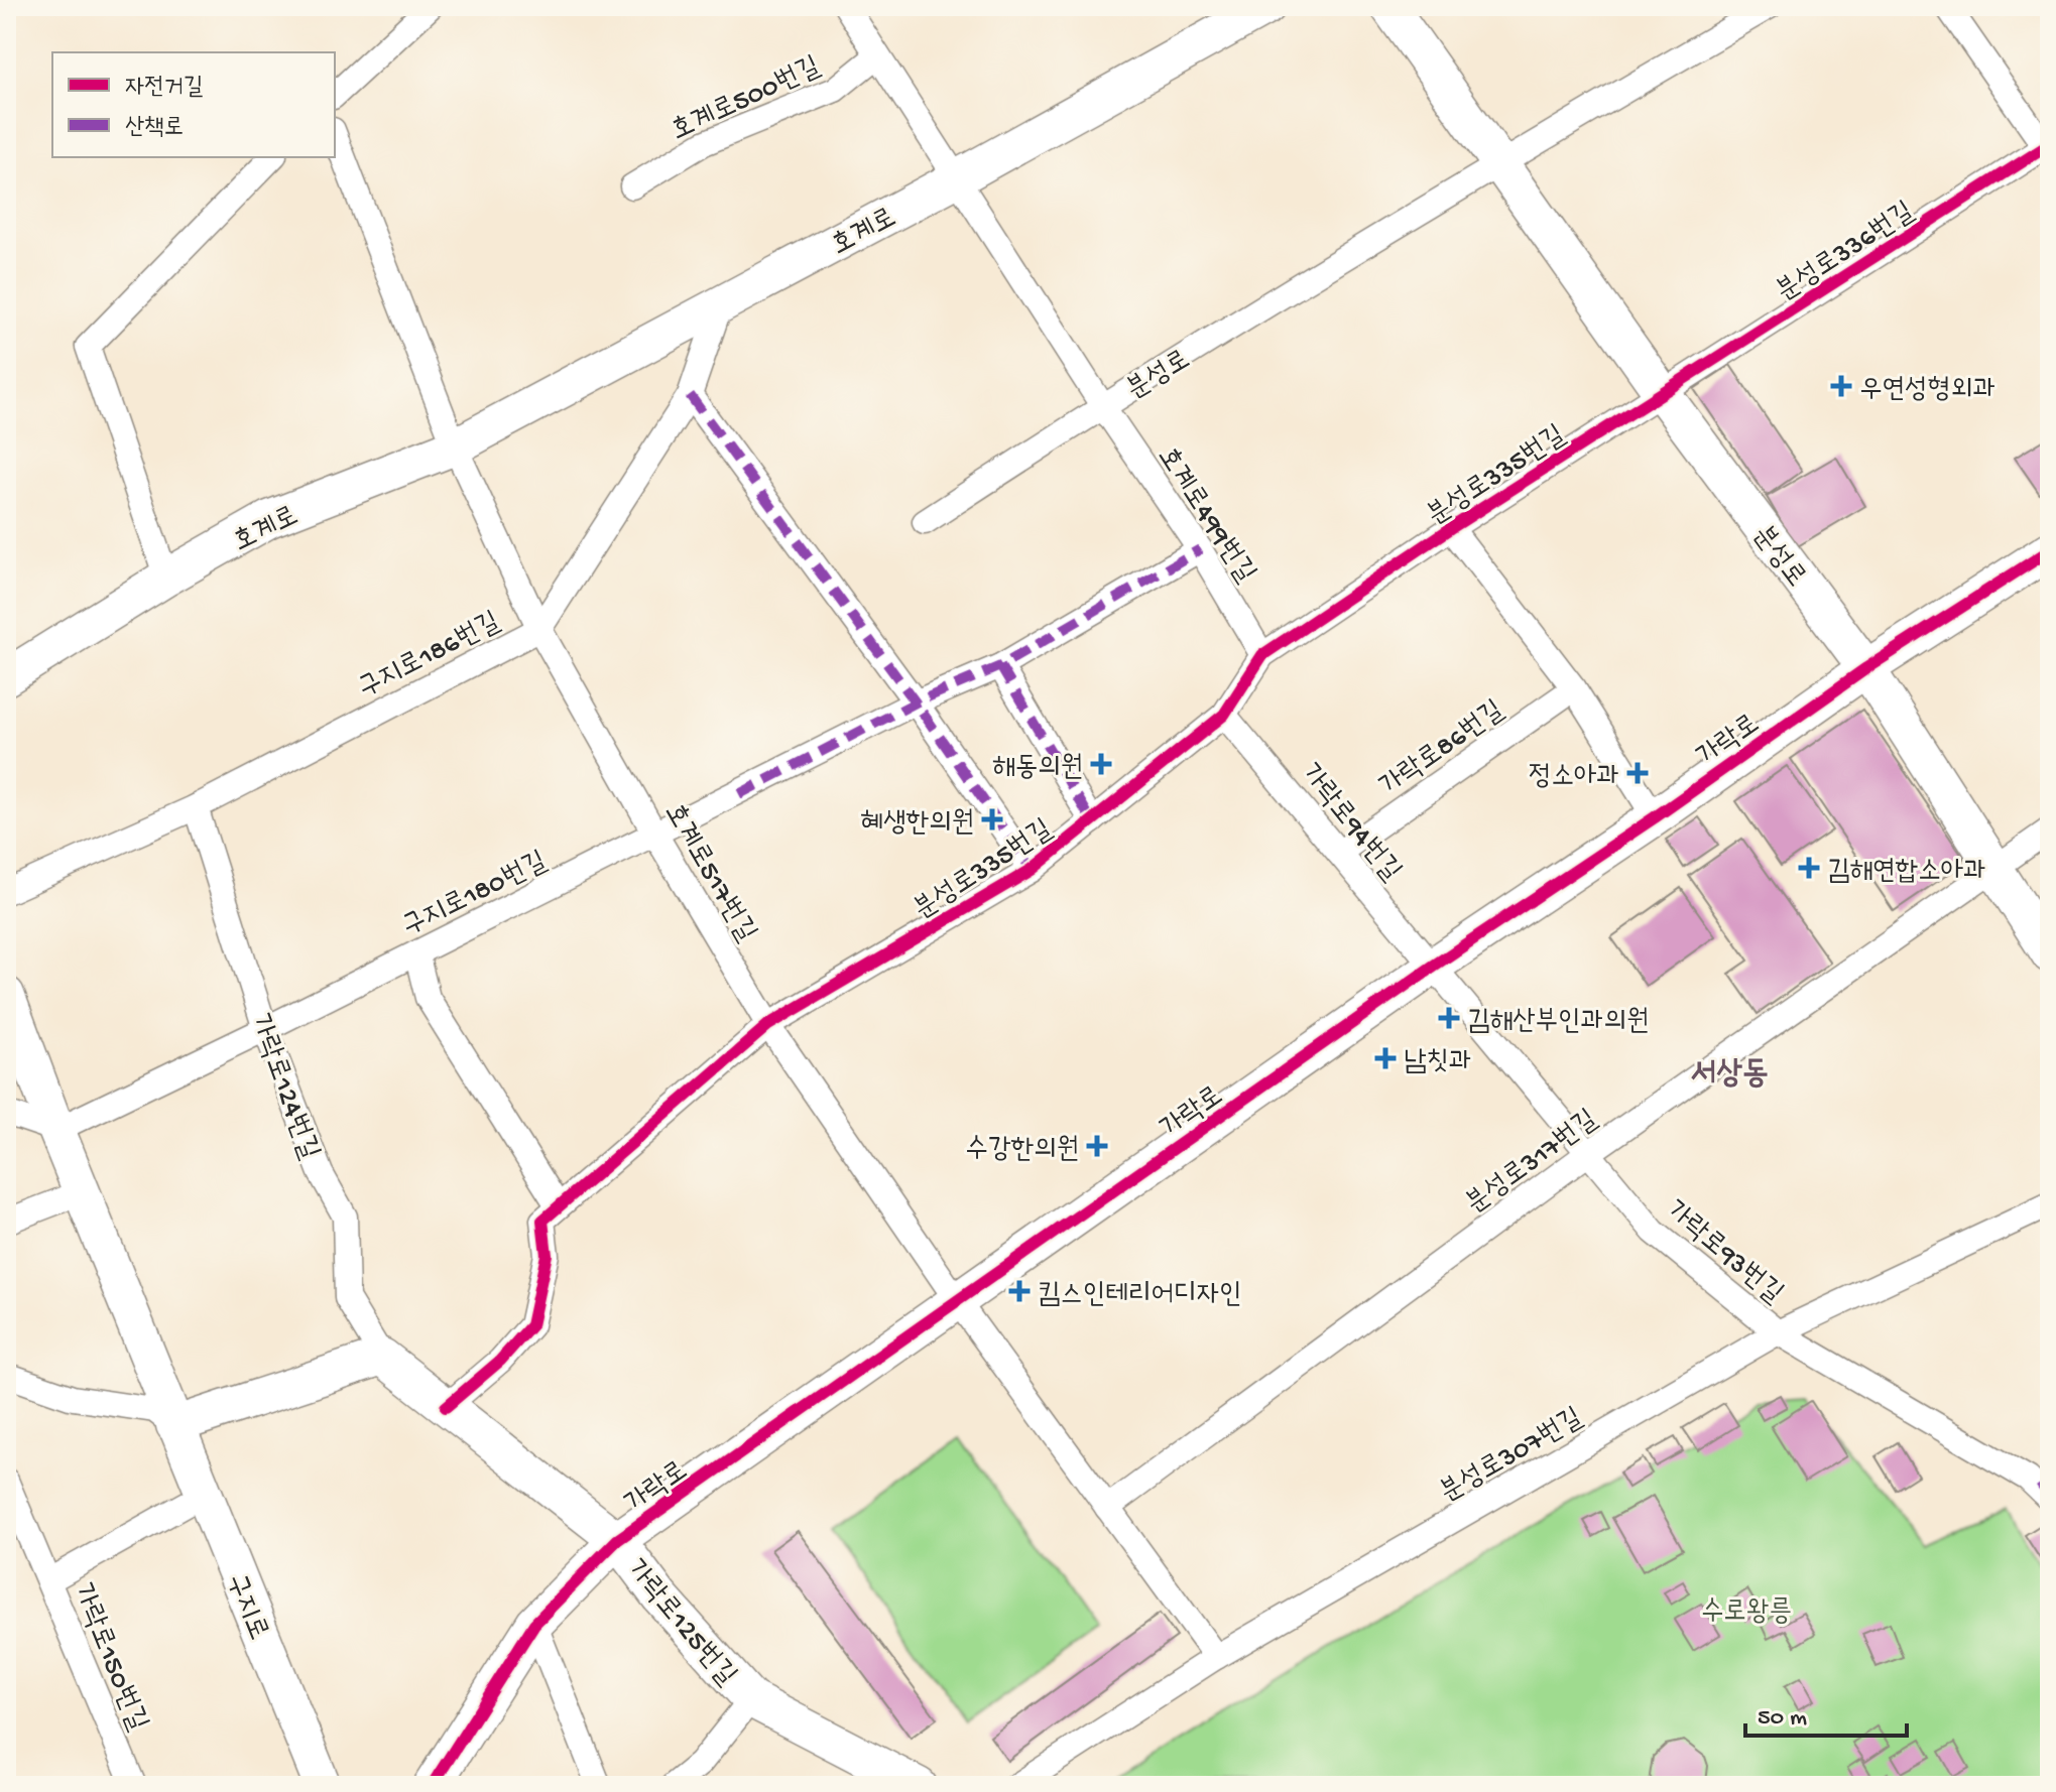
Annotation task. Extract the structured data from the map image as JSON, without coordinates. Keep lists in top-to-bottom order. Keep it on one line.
{"streets":{"main road":["호계로","분성로","가락로","가락로124번길","구지로","가락로125번길"],"street":["호계로500번길","분성로336번길","분성로335번길","호계로499번길","구지로186번길","가락로86번길","가락로94번길","호계로517번길","구지로180번길","분성로317번길","가락로93번길","분성로307번길","가락로150번길"]},"crossings":[["호계로","호계로499번길"],["호계로","구지로186번길"],["호계로","호계로517번길"],["분성로336번길","분성로"],["분성로336번길","분성로335번길"],["분성로","분성로335번길"],["분성로","호계로499번길"],["분성로","가락로"],["분성로","분성로317번길"],["분성로335번길","호계로499번길"],["분성로335번길","가락로94번길"],["분성로335번길","호계로517번길"],["분성로335번길","구지로180번길"],["분성로335번길","가락로124번길"],["호계로499번길","구지로180번길"],["구지로186번길","호계로517번길"],["구지로186번길","가락로124번길"],["가락로","가락로94번길"],["가락로","호계로517번길"],["가락로","가락로124번길"],["가락로","가락로93번길"],["가락로","가락로125번길"],["가락로86번길","가락로94번길"],["가락로94번길","가락로93번길"],["호계로517번길","구지로180번길"],["구지로180번길","가락로124번길"],["구지로180번길","구지로"],["가락로124번길","가락로125번길"],["분성로317번길","가락로93번길"],["가락로93번길","분성로307번길"],["구지로","가락로150번길"]],"districts":["서상동"],"parks":["수로왕릉"],"places":{"health":["우연성형외과","해동의원","정소아과","혜생한의원","김해연합소아과","김해산부인과의원","남칫과","수강한의원","킴스인테리어디자인"]},"legend":["자전거길","산책로"],"scale_bar":"50 m"}
